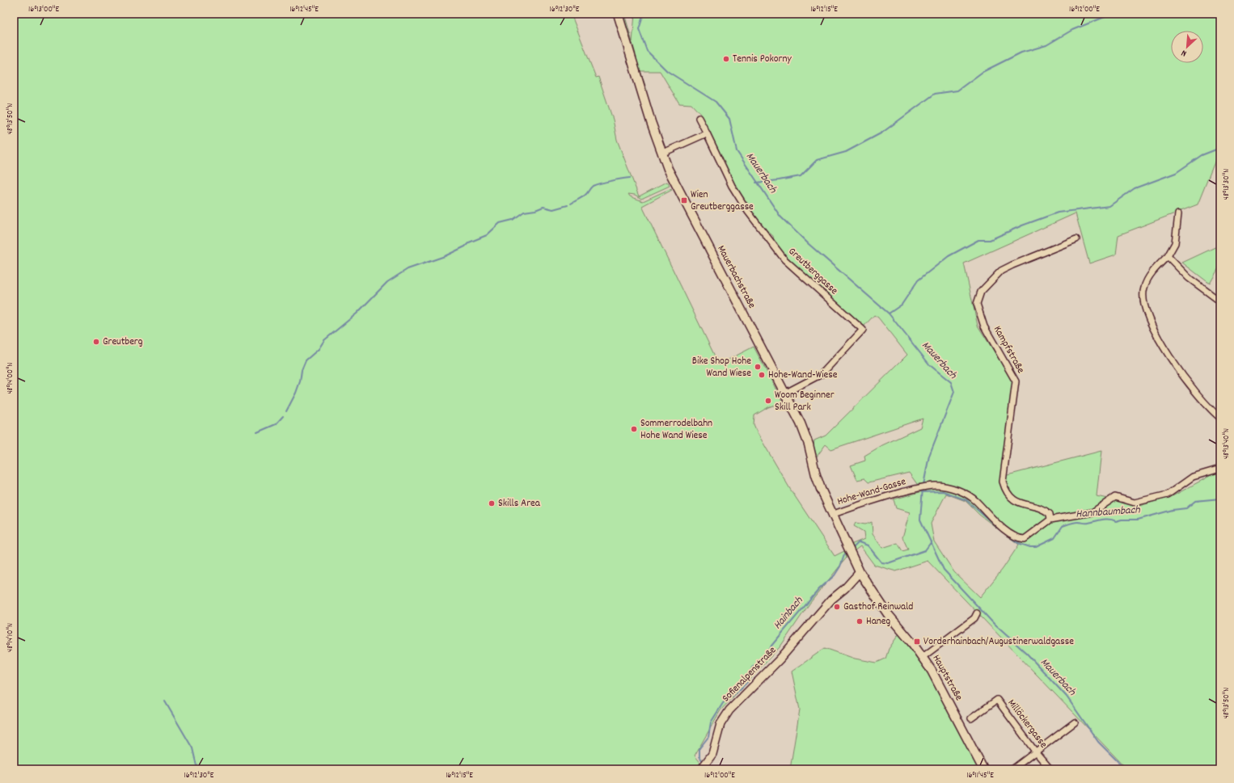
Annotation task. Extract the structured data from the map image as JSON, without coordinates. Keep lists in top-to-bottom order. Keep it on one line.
{"streets":{"main road":["Mauerbachstraße","Hauptstraße"],"street":["Greutberggasse","Kampfstraße","Hohe-Wand-Gasse","Sofienalpenstraße","Millöckergasse"]},"crossings":[["Greutberggasse","Mauerbachstraße"],["Mauerbachstraße","Hohe-Wand-Gasse"],["Mauerbachstraße","Sofienalpenstraße"],["Mauerbachstraße","Hauptstraße"],["Kampfstraße","Hohe-Wand-Gasse"],["Sofienalpenstraße","Hauptstraße"]],"water":["Mauerbach","Hannbaumbach","Hainbach"],"places":{"other":["Tennis Pokorny","Greutberg","Bike Shop Hohe Wand Wiese","Hohe-Wand-Wiese","Woom Beginner Skill Park","Sommerrodelbahn Hohe Wand Wiese","Skills Area","Gasthof Reinwald","Haneg"],"transit":["Wien Greutberggasse","Vorderhainbach/Augustinerwaldgasse"]},"north":"bottom left","coordinates":["16°13'00\"E","16°12'45\"E","16°12'30\"E","16°12'15\"E","16°12'00\"E","48°13'50\"N","48°13'30\"N","48°14'00\"N","48°13'40\"N","48°14'10\"N","16°11'45\"E"]}
